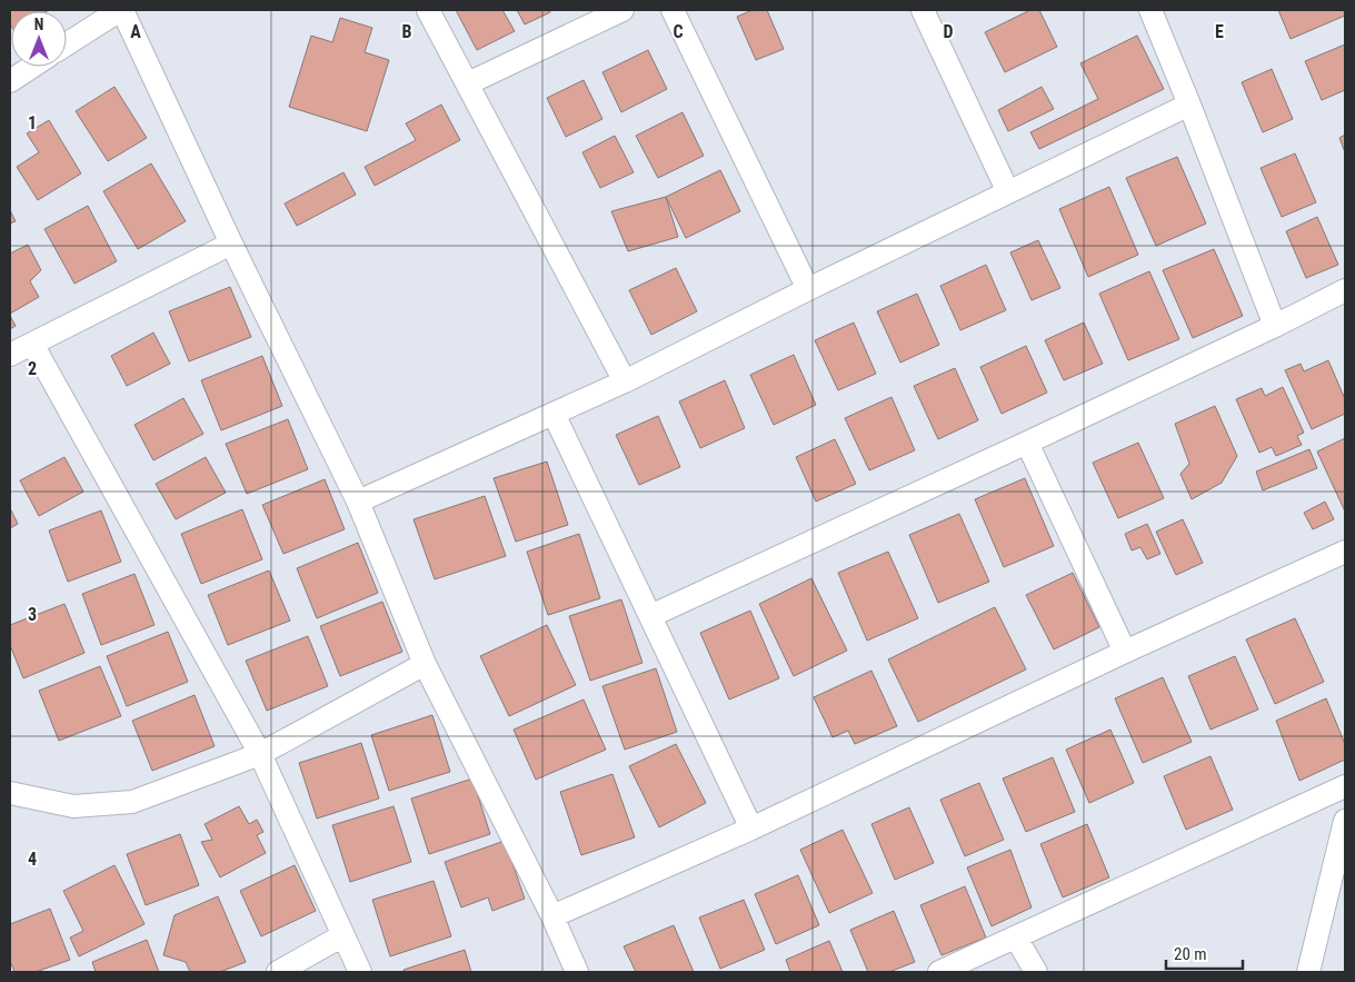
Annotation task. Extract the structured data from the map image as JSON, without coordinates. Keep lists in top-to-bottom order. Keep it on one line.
{"scale_bar":"20 m","north":"top","grid":{"columns":["A","B","C","D","E"],"rows":["1","2","3","4"]}}
